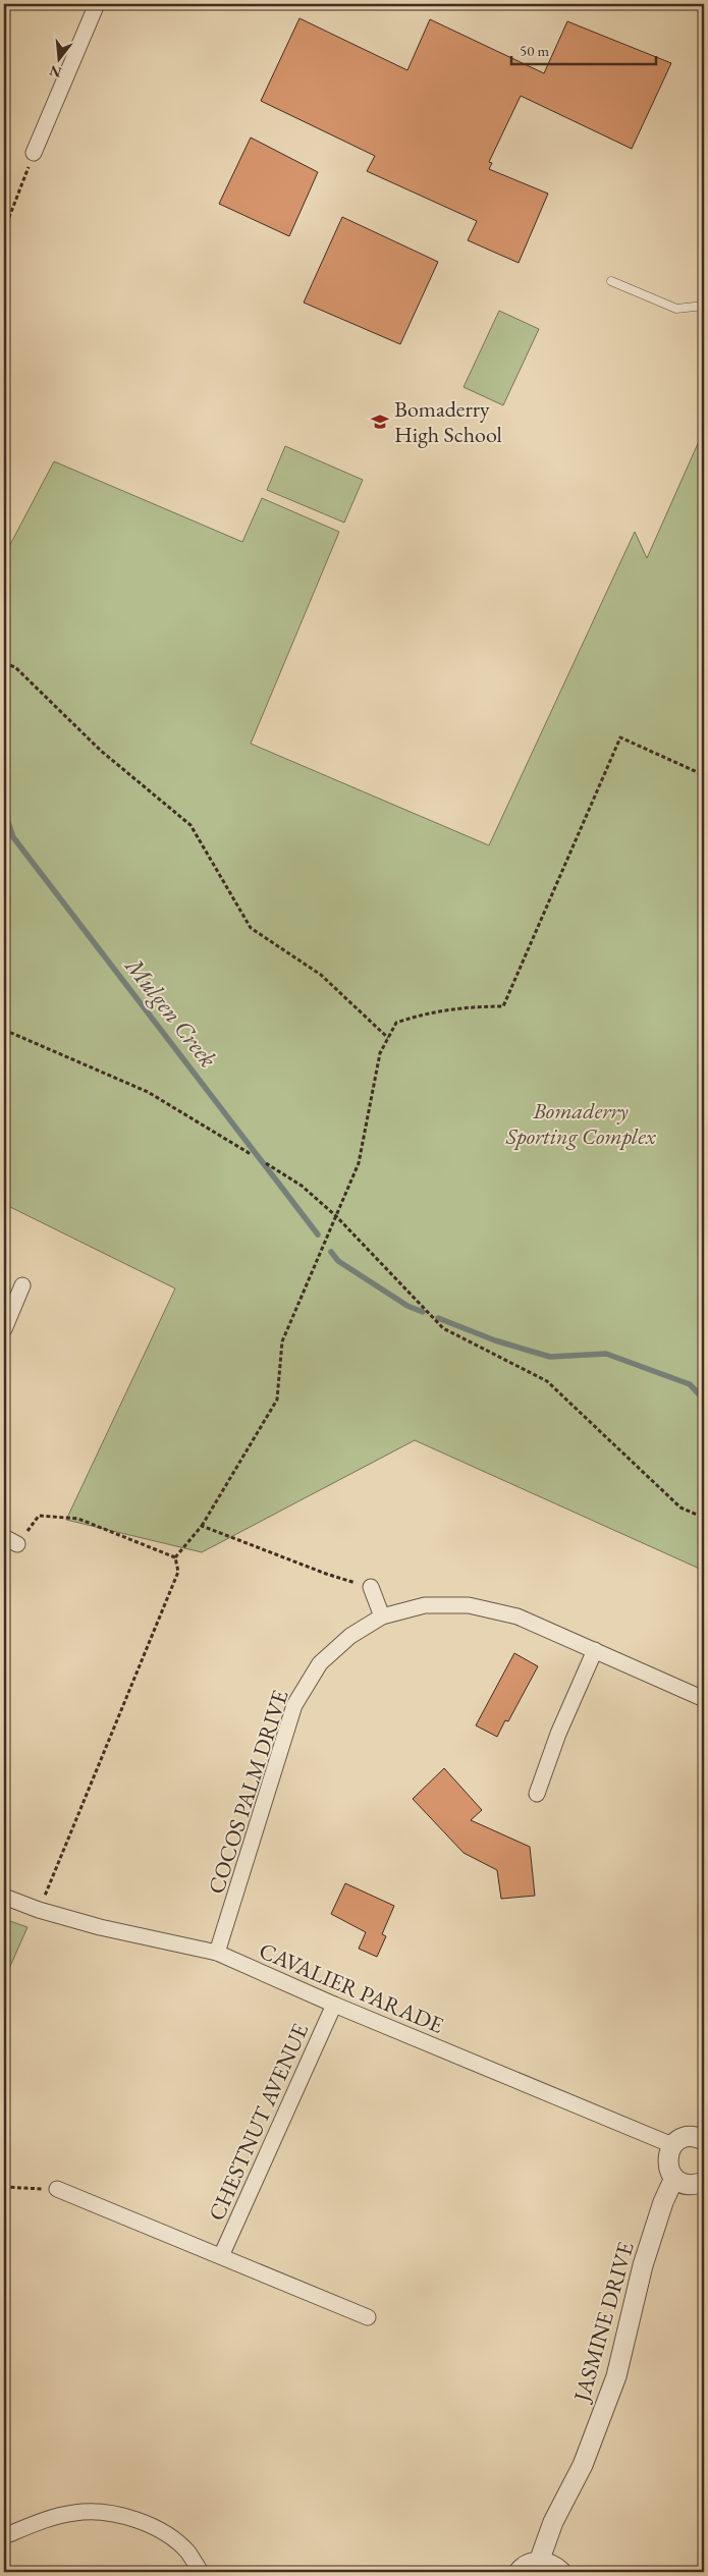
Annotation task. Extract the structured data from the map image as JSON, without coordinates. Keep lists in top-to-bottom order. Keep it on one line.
{"streets":{"street":["COCOS PALM DRIVE","CAVALIER PARADE","CHESTNUT AVENUE","JASMINE DRIVE"]},"crossings":[["COCOS PALM DRIVE","CAVALIER PARADE"],["CAVALIER PARADE","CHESTNUT AVENUE"]],"water":["Mulgen Creek"],"parks":["Bomaderry Sporting Complex"],"places":{"school or university":["Bomaderry High School"]},"scale_bar":"50 m","north":"bottom"}
